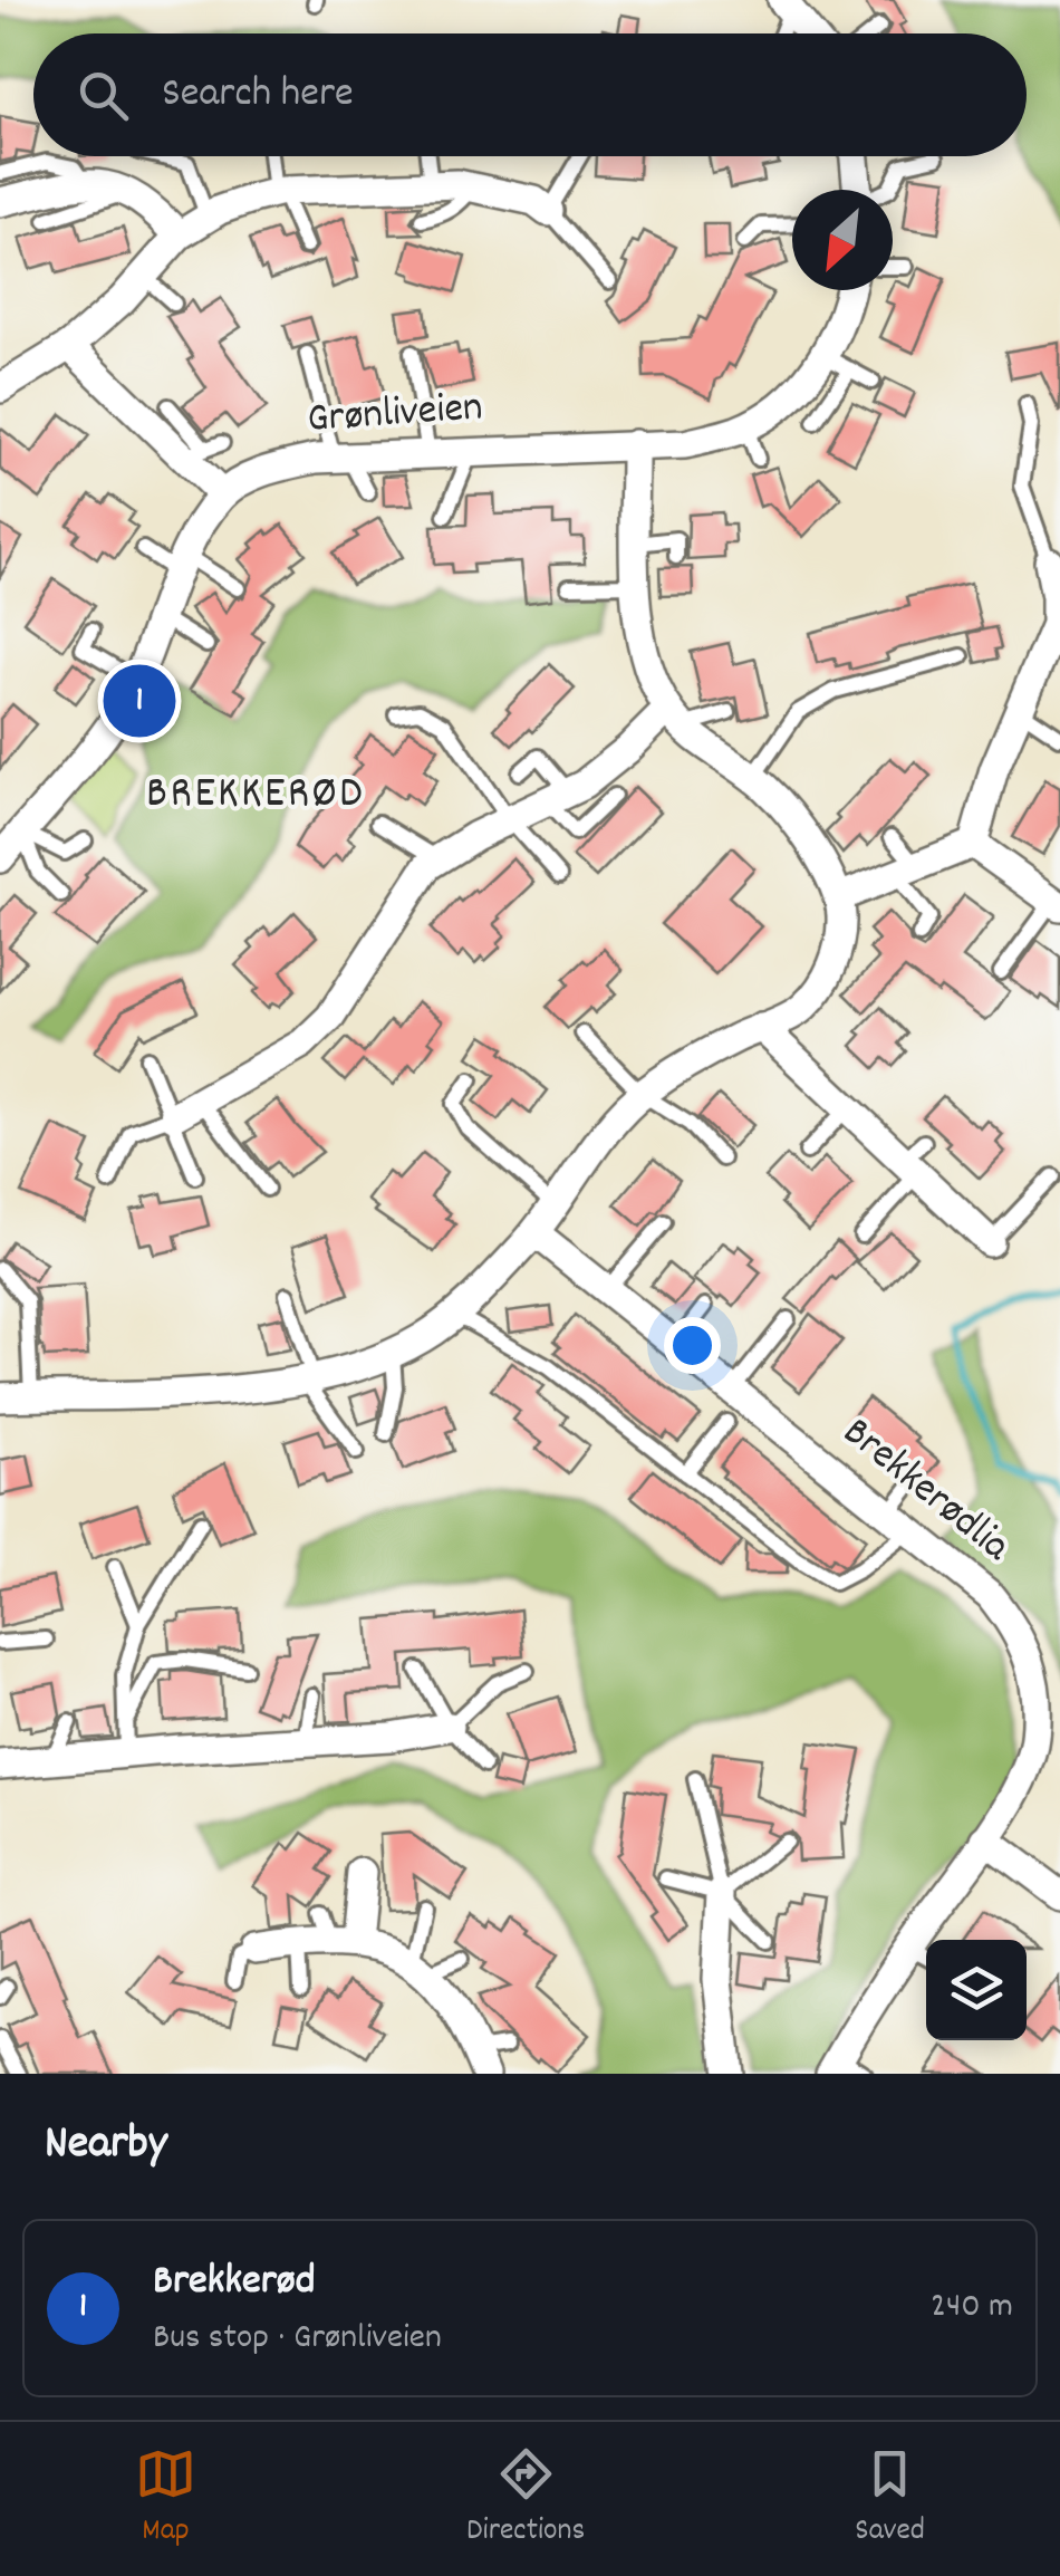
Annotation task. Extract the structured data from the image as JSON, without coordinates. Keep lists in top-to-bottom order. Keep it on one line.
{"streets":{"street":["Grønliveien","Brekkerødlia"]},"districts":["BREKKERØD"],"north":"bottom left","page":{"search":"Search here","pins":"1","heading":"Nearby","list":[{"mark":"1","name":"Brekkerød","note":"Bus stop · Grønliveien","value":"240 m"}],"nav":["Map","Directions","Saved"]}}
